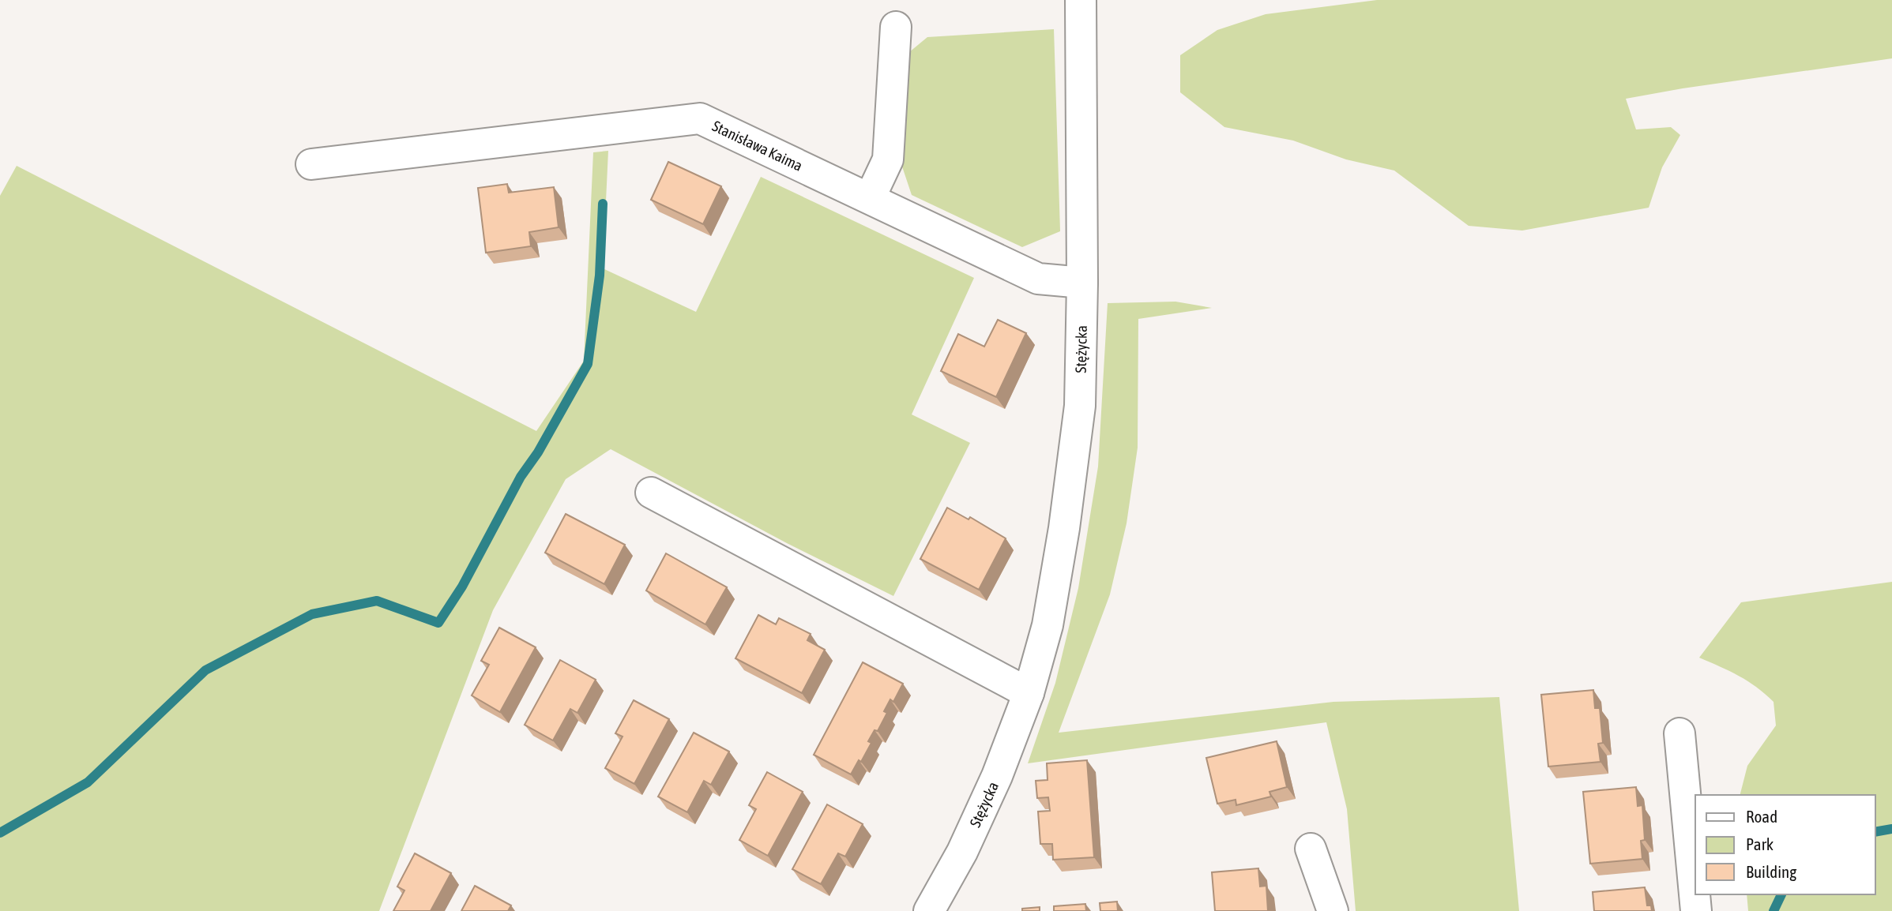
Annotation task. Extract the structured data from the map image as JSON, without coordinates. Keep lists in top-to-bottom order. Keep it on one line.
{"streets":{"street":["Stanisława Kaima","Stężycka"]},"crossings":[["Stanisława Kaima","Stężycka"]],"legend":["Road","Park","Building"]}
